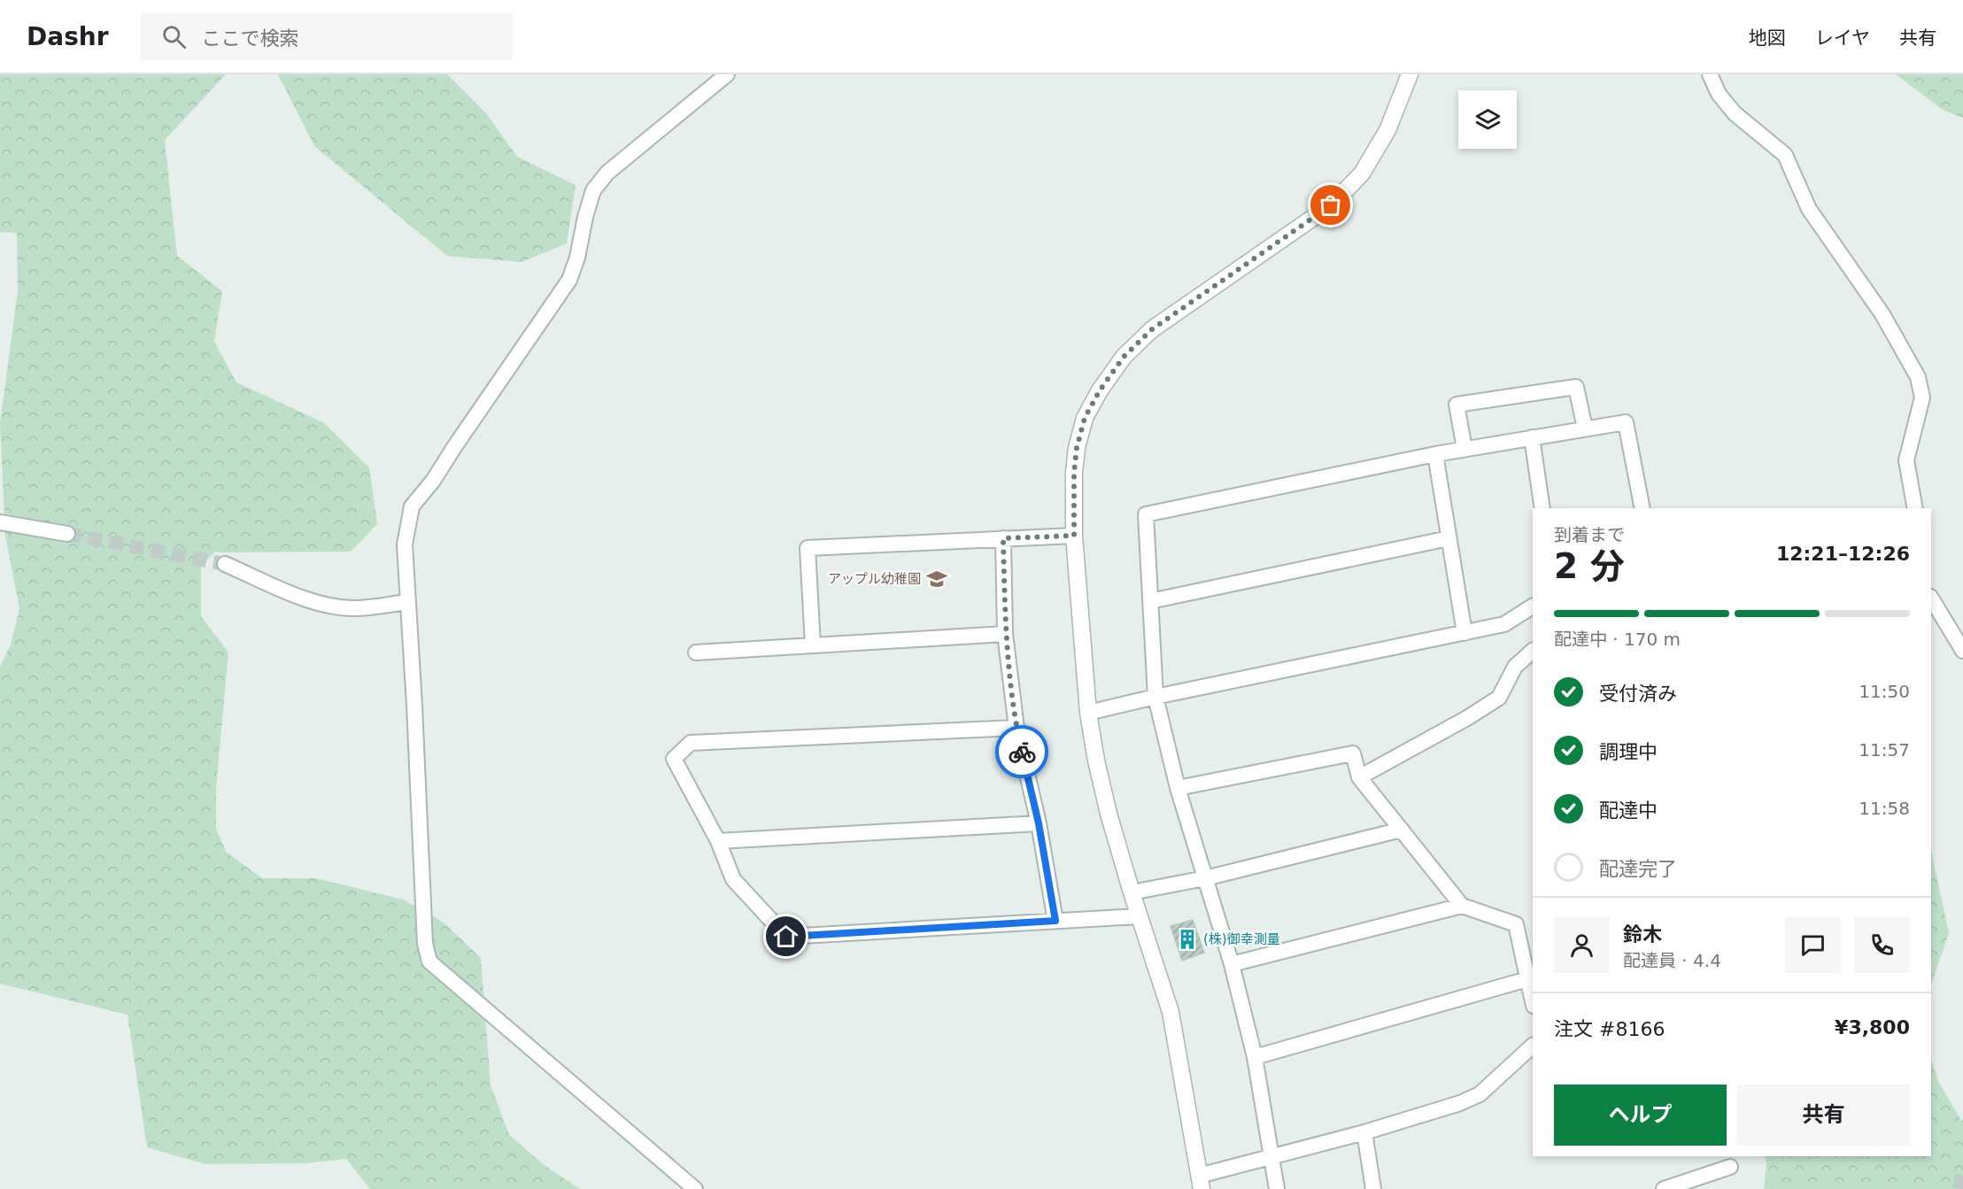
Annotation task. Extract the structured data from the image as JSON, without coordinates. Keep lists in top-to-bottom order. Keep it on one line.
{"places":{"school or university":["アップル幼稚園"],"building":["(株)御幸測量"]},"page":{"header":"Dashr","search":"ここで検索","nav":["地図","レイヤ","共有"],"heading":["2 分","到着まで","12:21–12:26"],"panel":["鈴木","配達員 · 4.4","注文 #8166","¥3,800"],"bar":"配達中 · 170 m","list":[["受付済み","11:50"],["調理中","11:57"],["配達中","11:58"],"配達完了"],"buttons":["ヘルプ","共有"]}}
